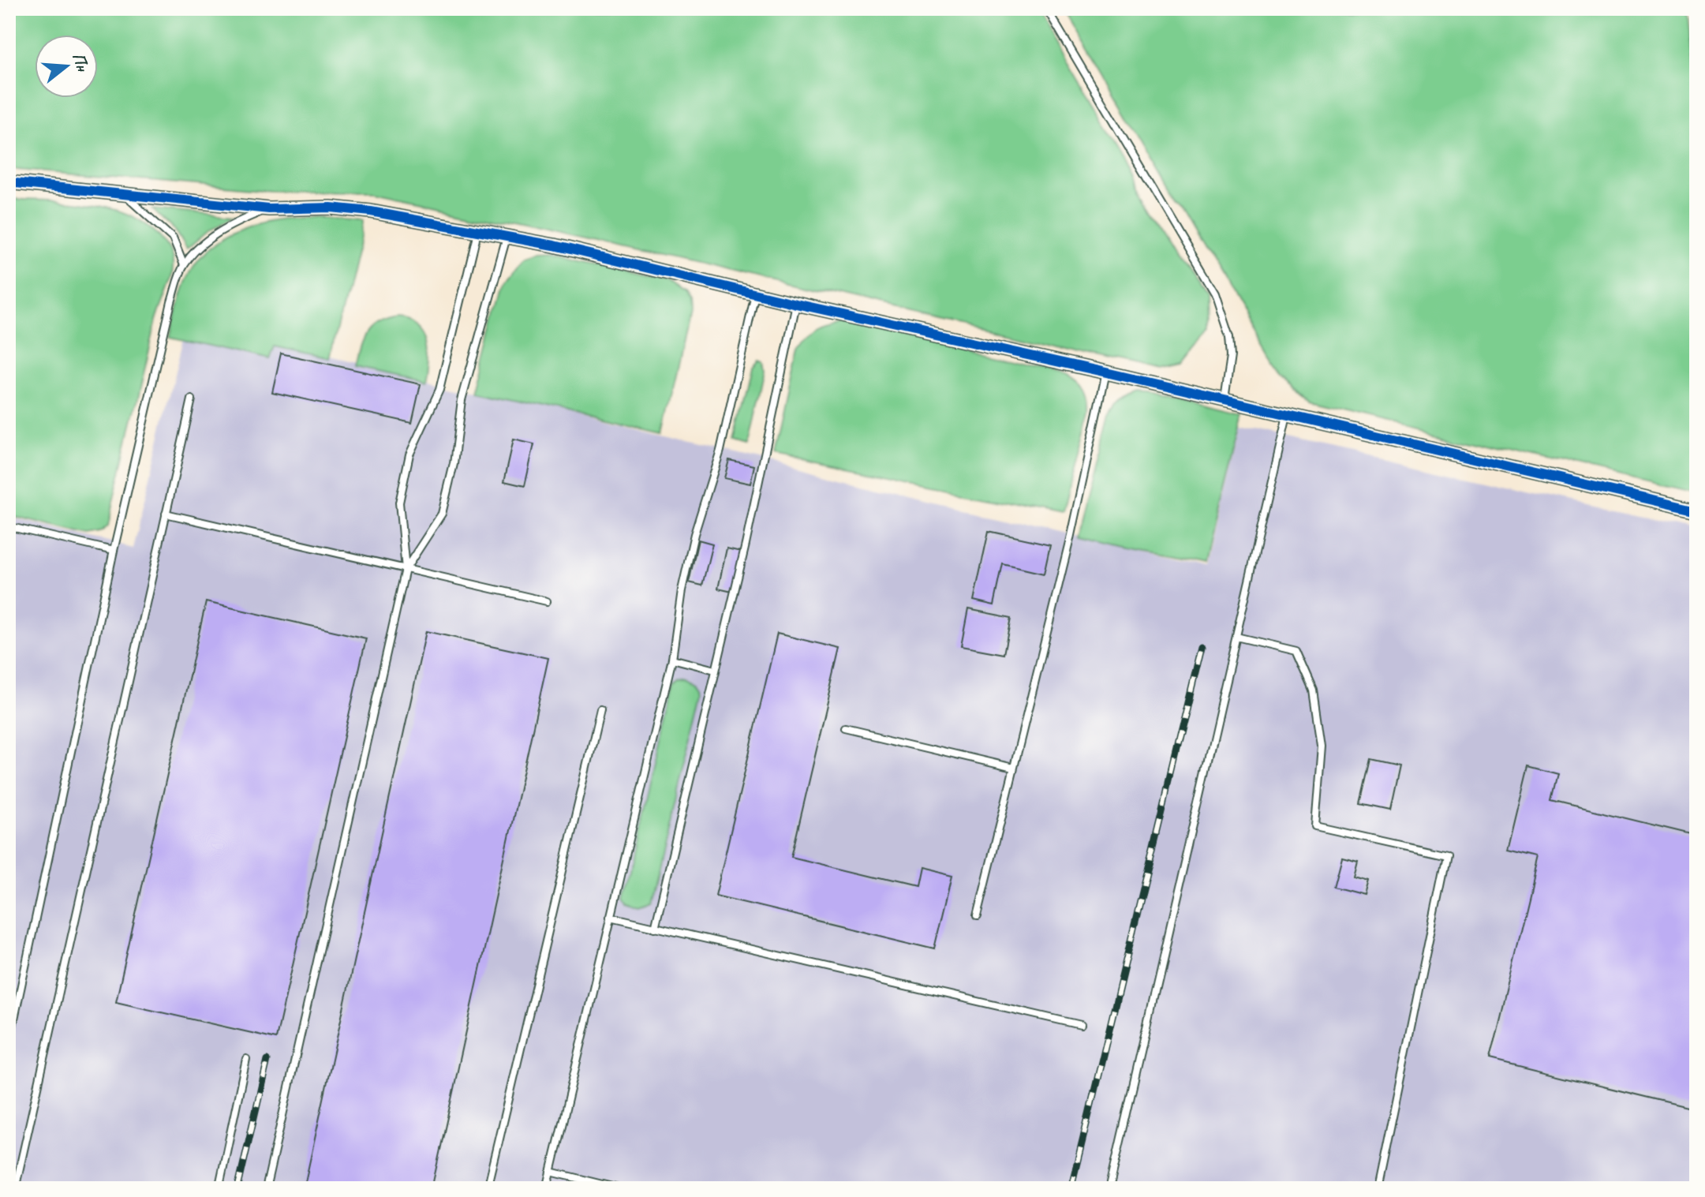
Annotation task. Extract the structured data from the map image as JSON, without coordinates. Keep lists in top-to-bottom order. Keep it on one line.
{"north":"right"}
